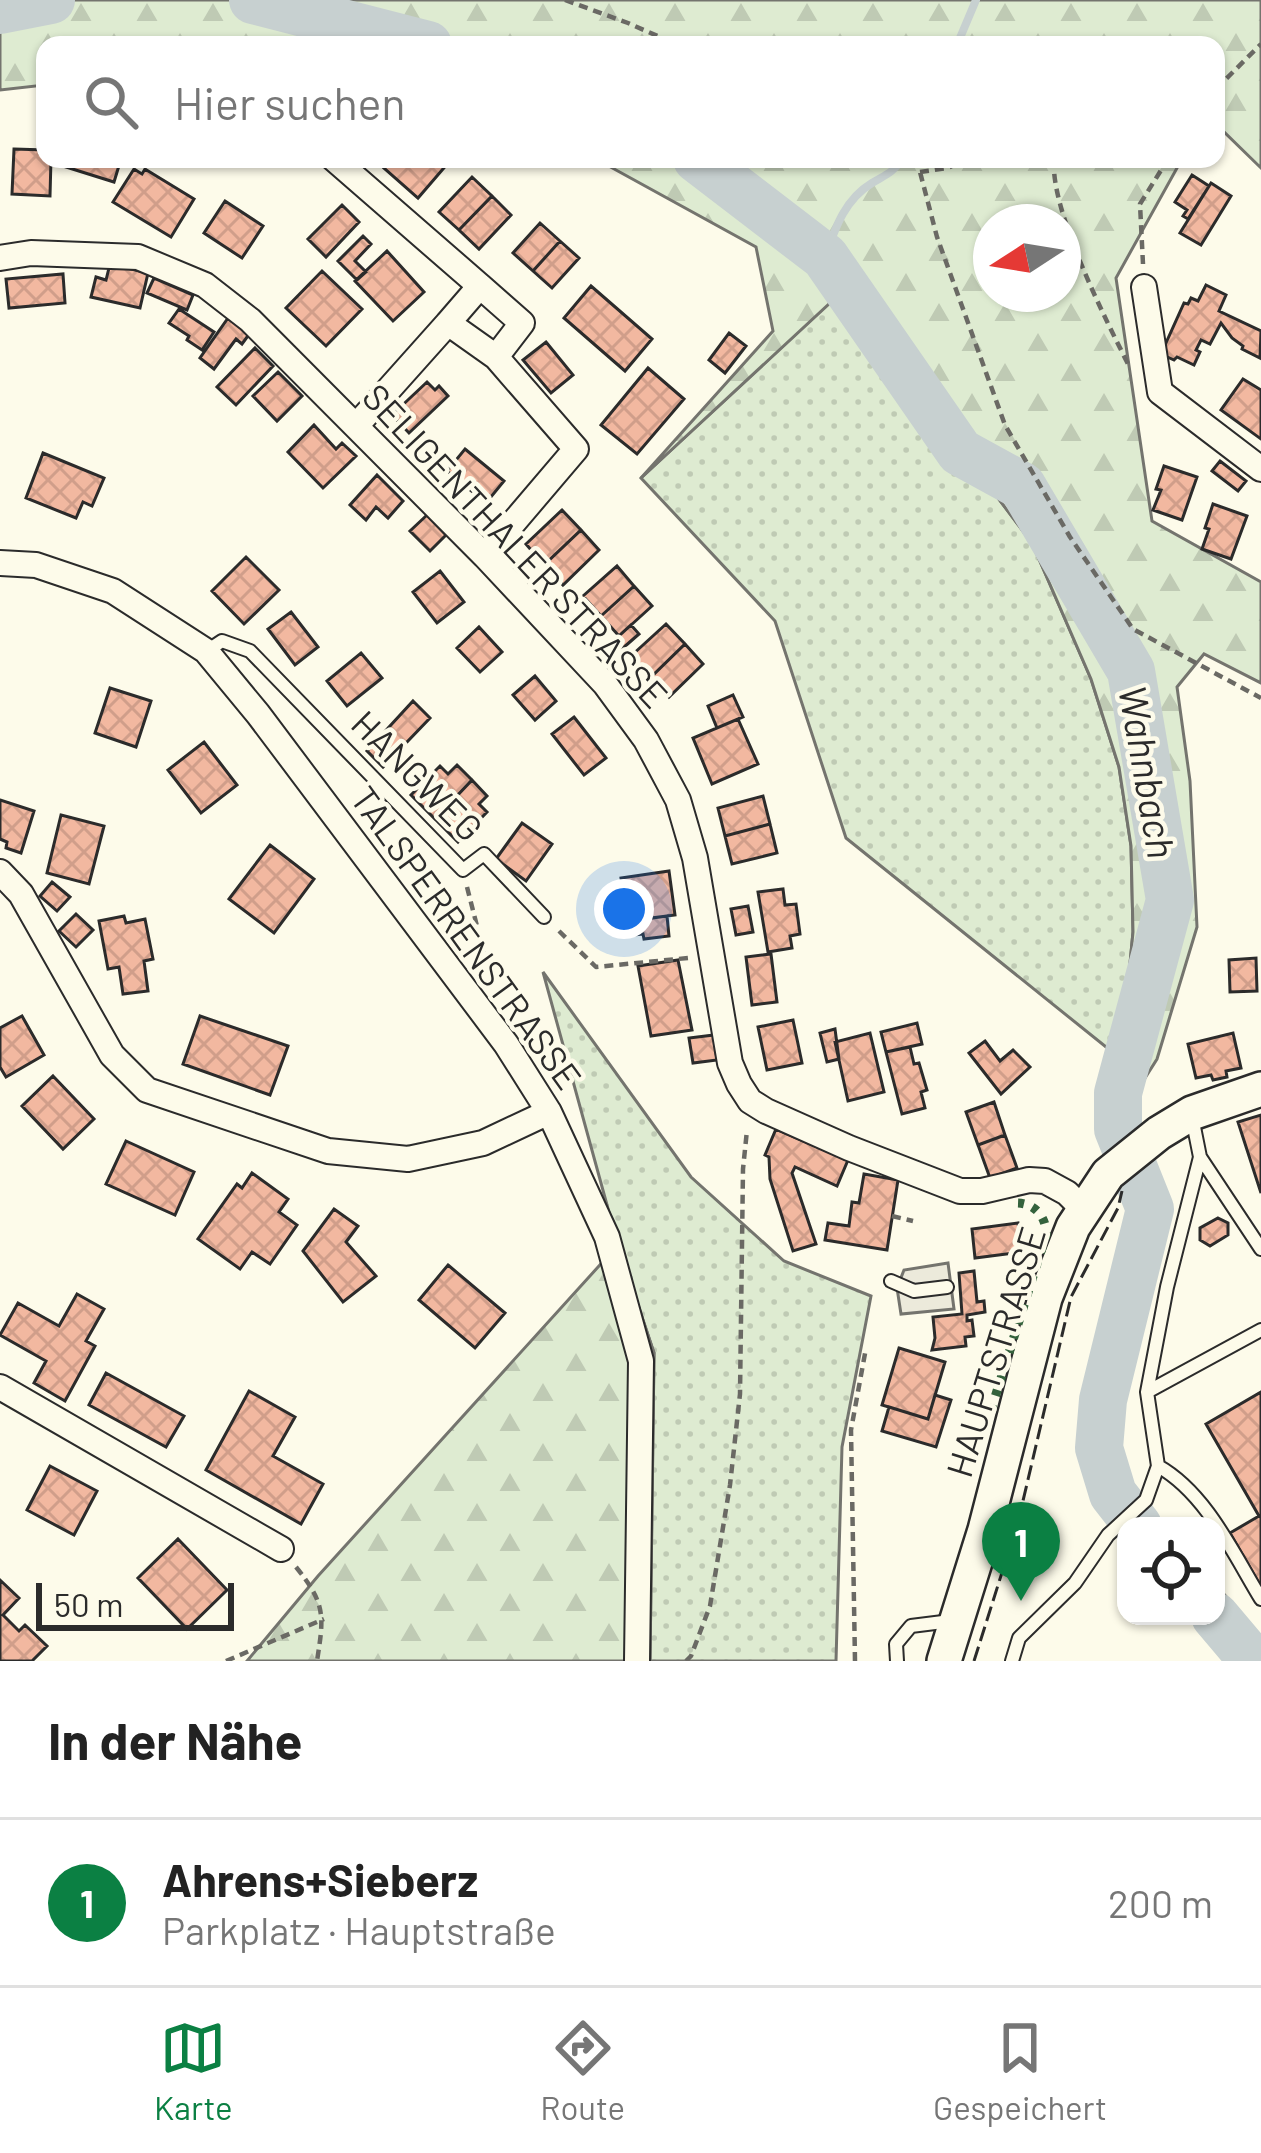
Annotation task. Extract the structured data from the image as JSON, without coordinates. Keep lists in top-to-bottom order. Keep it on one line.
{"streets":{"main road":["HAUPTSTRASSE"],"street":["SELIGENTHALER STRASSE","TALSPERRENSTRASSE"],"lane":["HANGWEG"]},"crossings":[["HANGWEG","TALSPERRENSTRASSE"]],"water":["Wahnbach"],"scale_bar":"50 m","north":"left","page":{"search":"Hier suchen","pins":"1","scale":"50 m","heading":"In der Nähe","list":[{"mark":"1","name":"Ahrens+Sieberz","note":"Parkplatz · Hauptstraße","value":"200 m"}],"nav":["Karte","Route","Gespeichert"]}}
